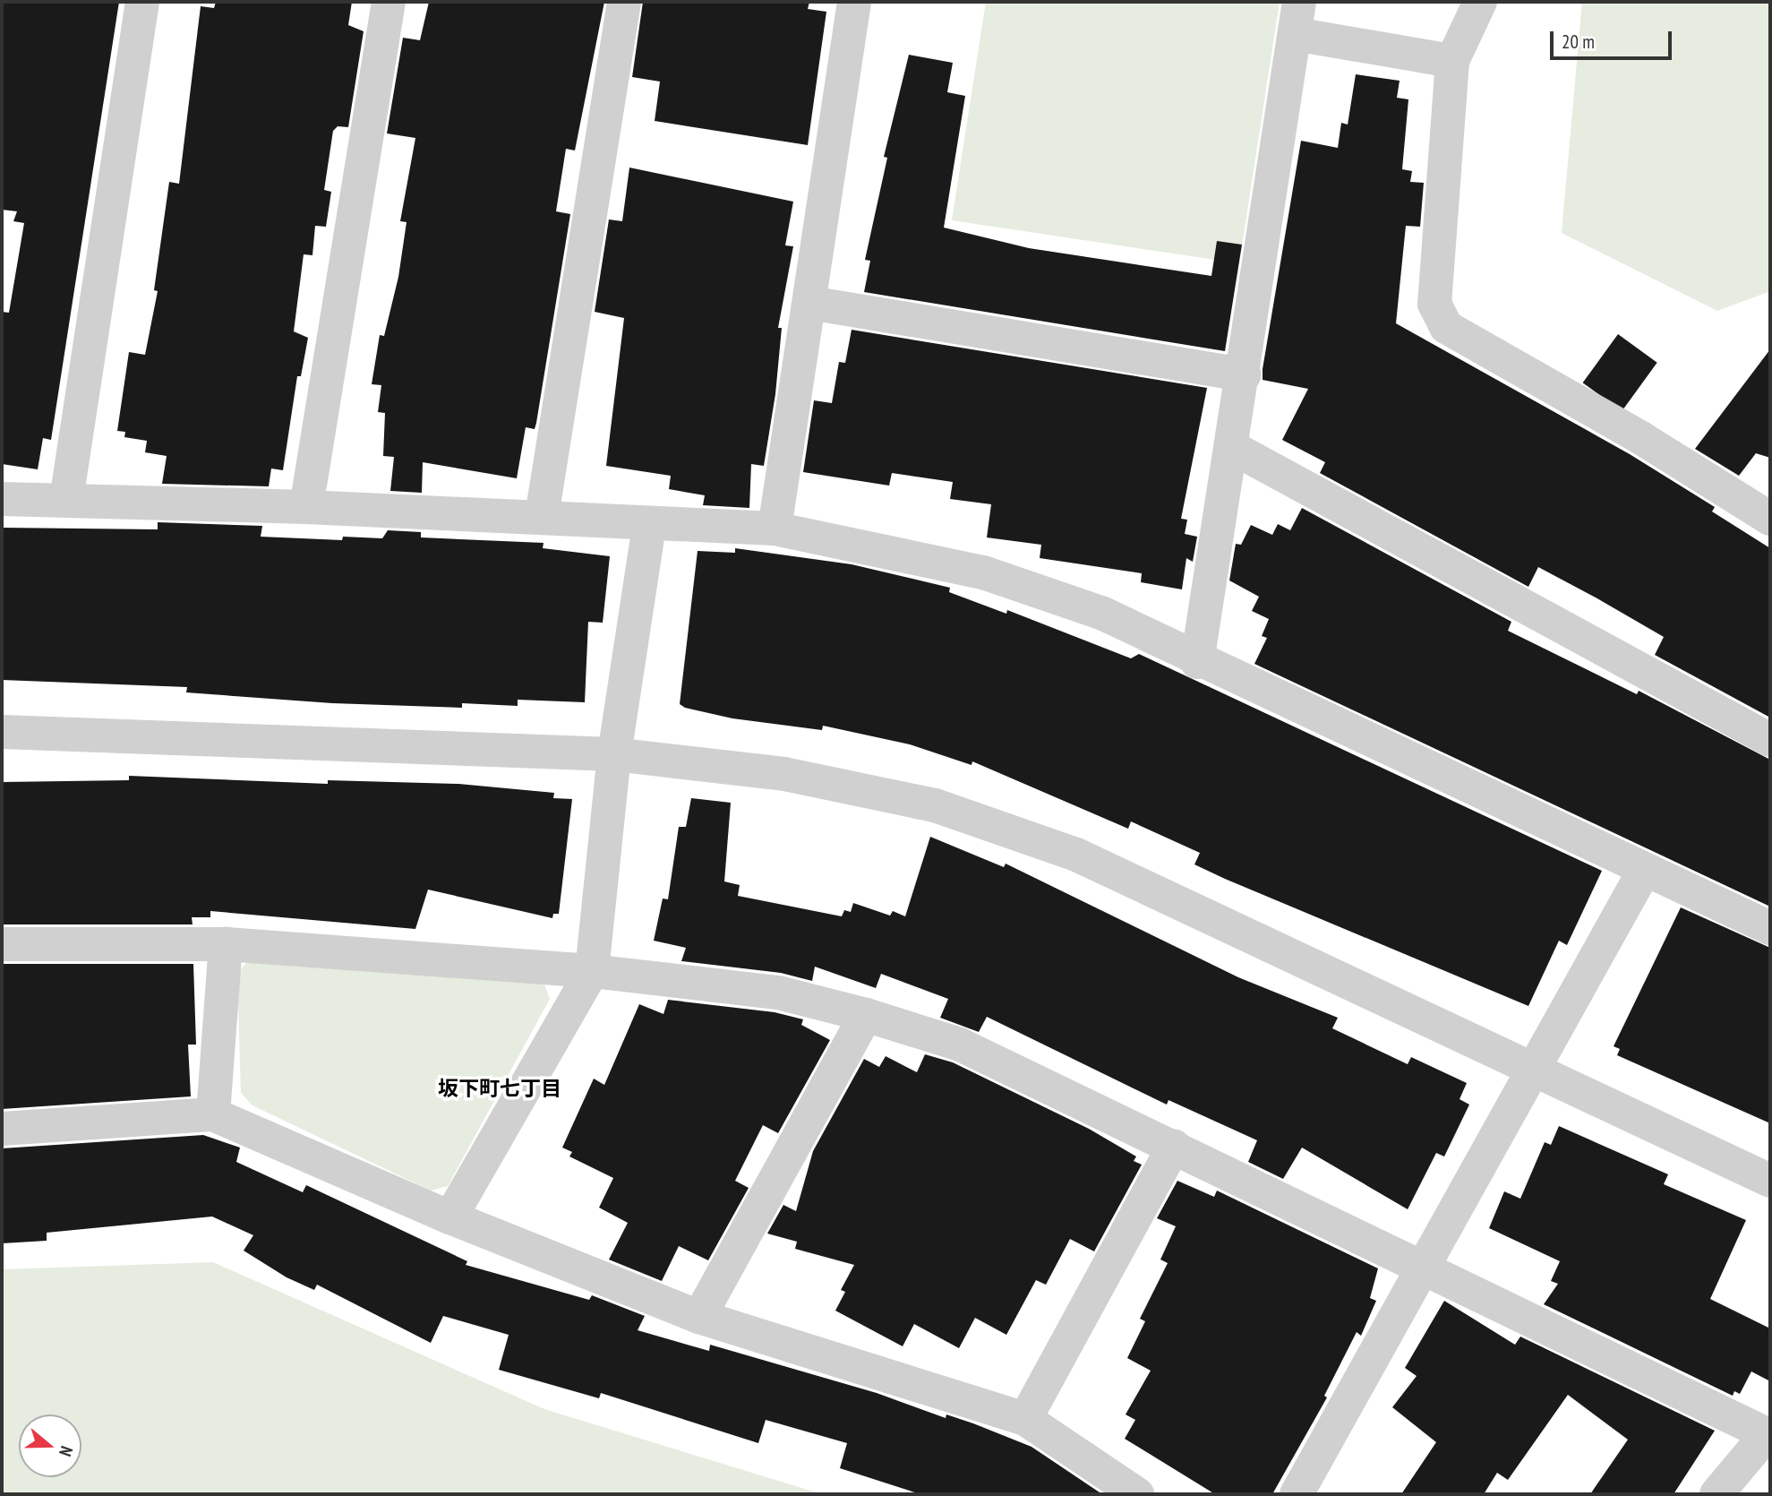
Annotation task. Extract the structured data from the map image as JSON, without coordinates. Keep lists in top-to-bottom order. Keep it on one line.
{"districts":["坂下町七丁目"],"scale_bar":"20 m","north":"right"}
